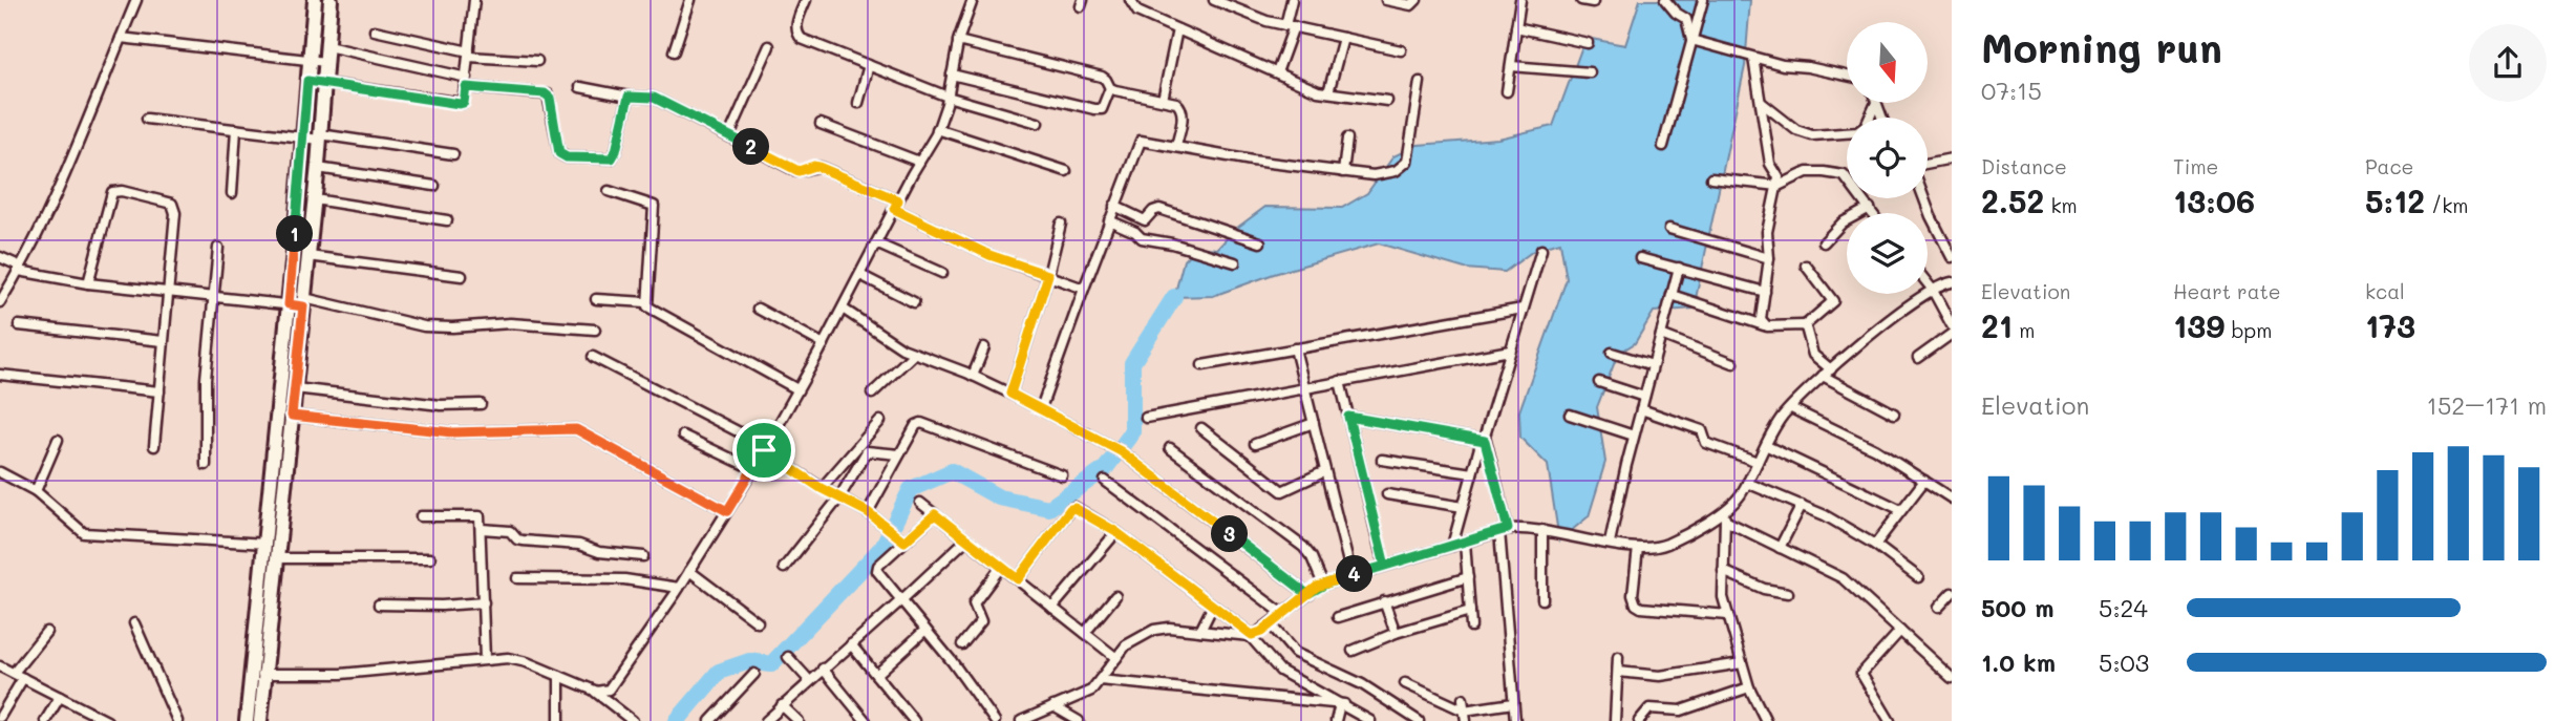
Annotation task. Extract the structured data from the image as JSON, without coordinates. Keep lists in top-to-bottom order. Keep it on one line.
{"north":"bottom","page":{"heading":["Morning run","07:15"],"stats":[["Distance","2.52 km"],["Time","13:06"],["Pace","5:12 /km"],["Elevation","21 m"],["Heart rate","139 bpm"],["kcal","173"]],"pins":["2","1","3","4"],"chart":["Elevation","152–171 m"],"list":[{"name":"500 m","note":"5:24"},{"name":"1.0 km","note":"5:03"}]}}
